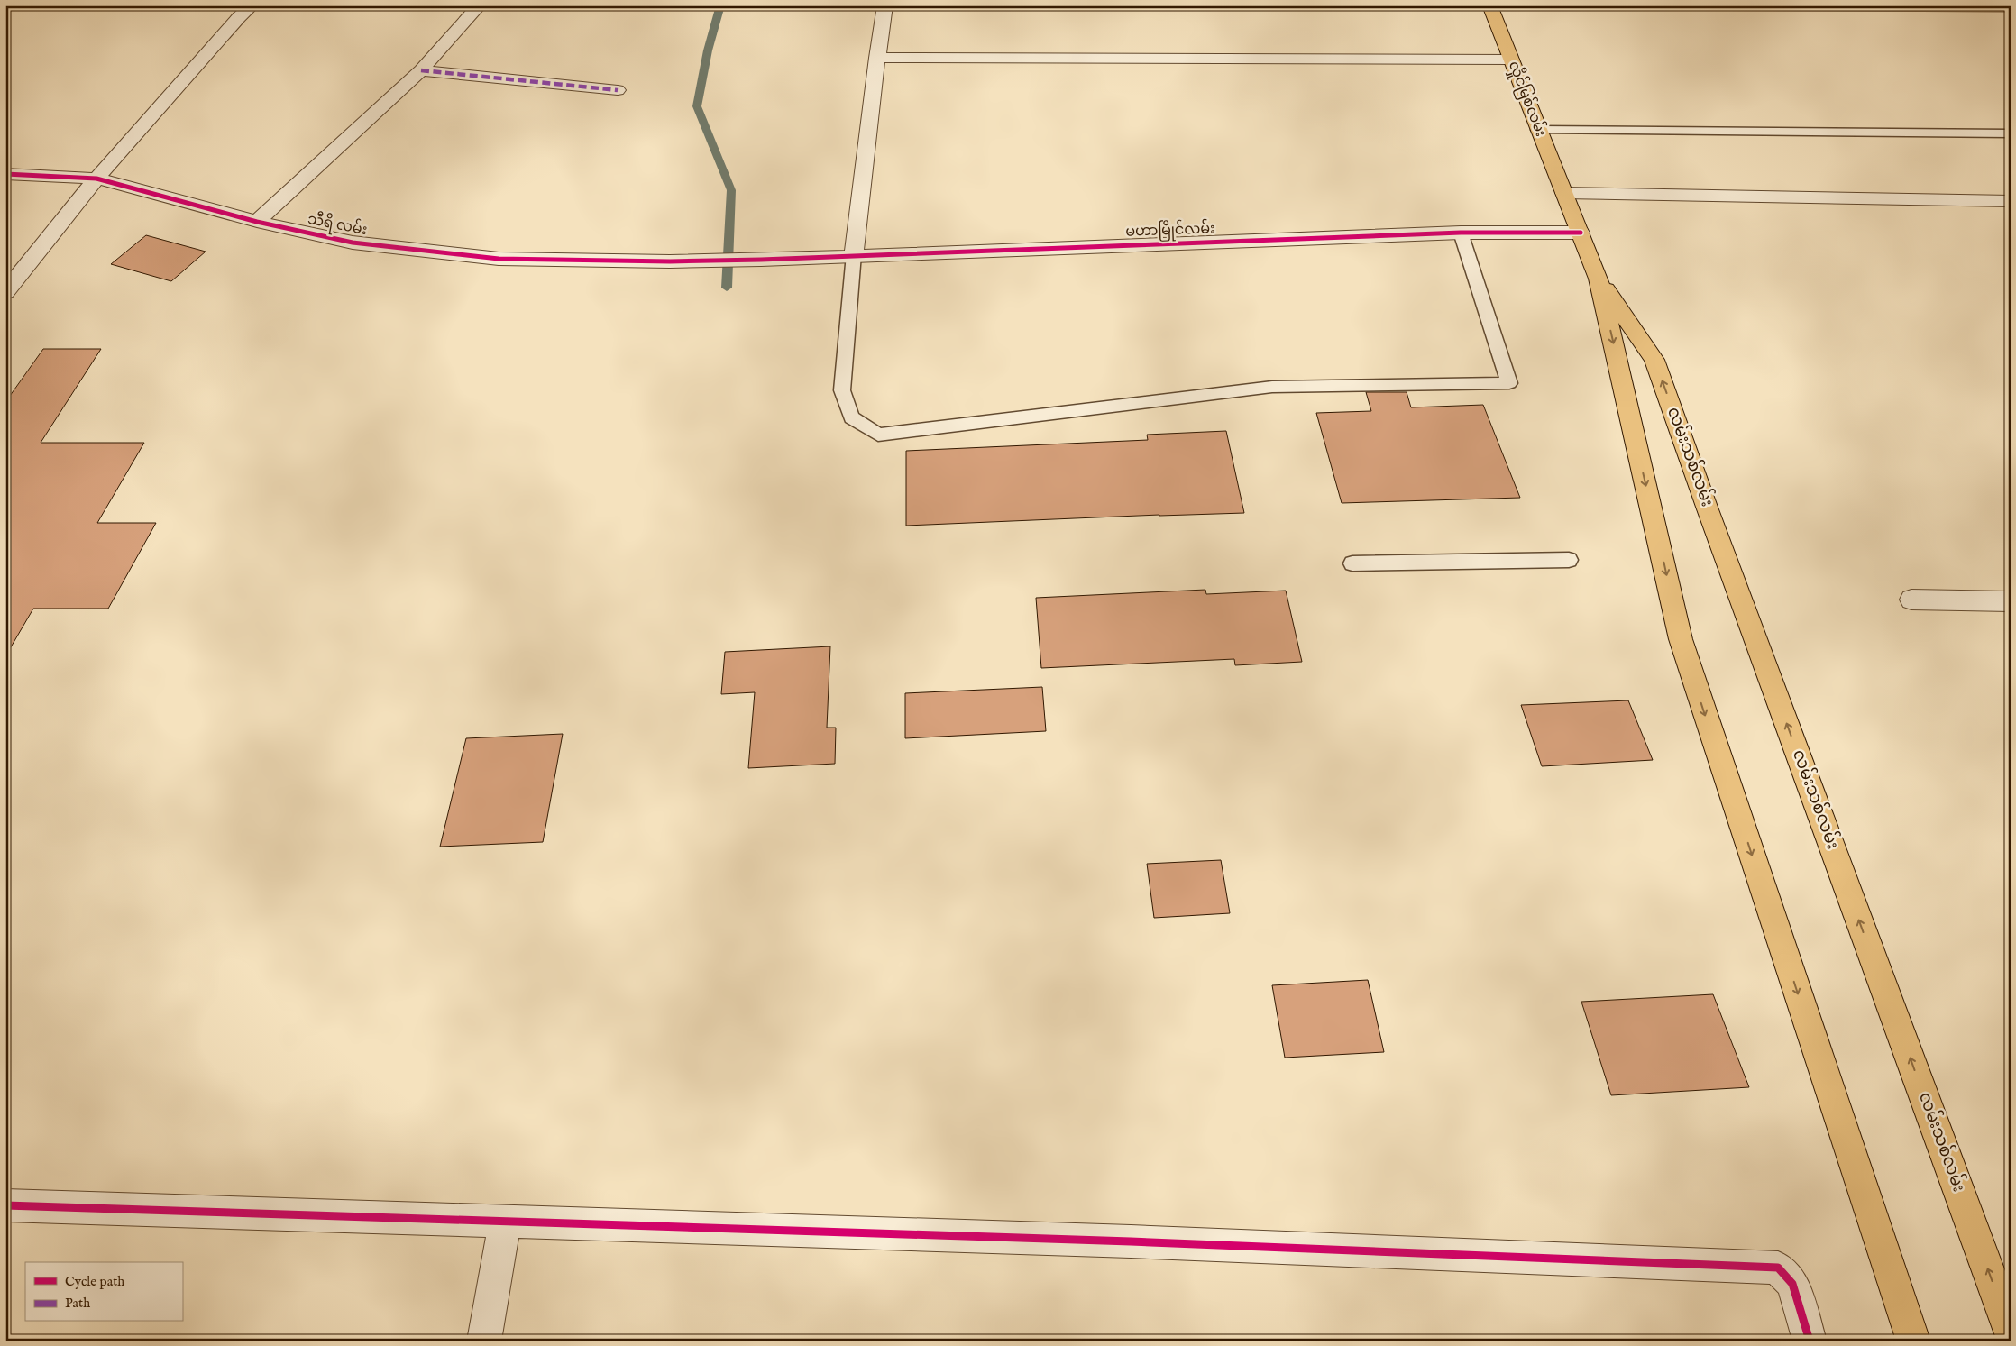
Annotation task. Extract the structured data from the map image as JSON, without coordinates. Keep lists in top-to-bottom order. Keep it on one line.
{"streets":{"main road":["လှိုင်မြစ်လမ်း","လမ်းသစ်လမ်း"],"street":["သီရိ လမ်း","မဟာမြိုင်လမ်း"]},"crossings":[["လှိုင်မြစ်လမ်း","လမ်းသစ်လမ်း"],["သီရိ လမ်း","မဟာမြိုင်လမ်း"],["မဟာမြိုင်လမ်း","လမ်းသစ်လမ်း"]],"legend":["Cycle path","Path"]}
